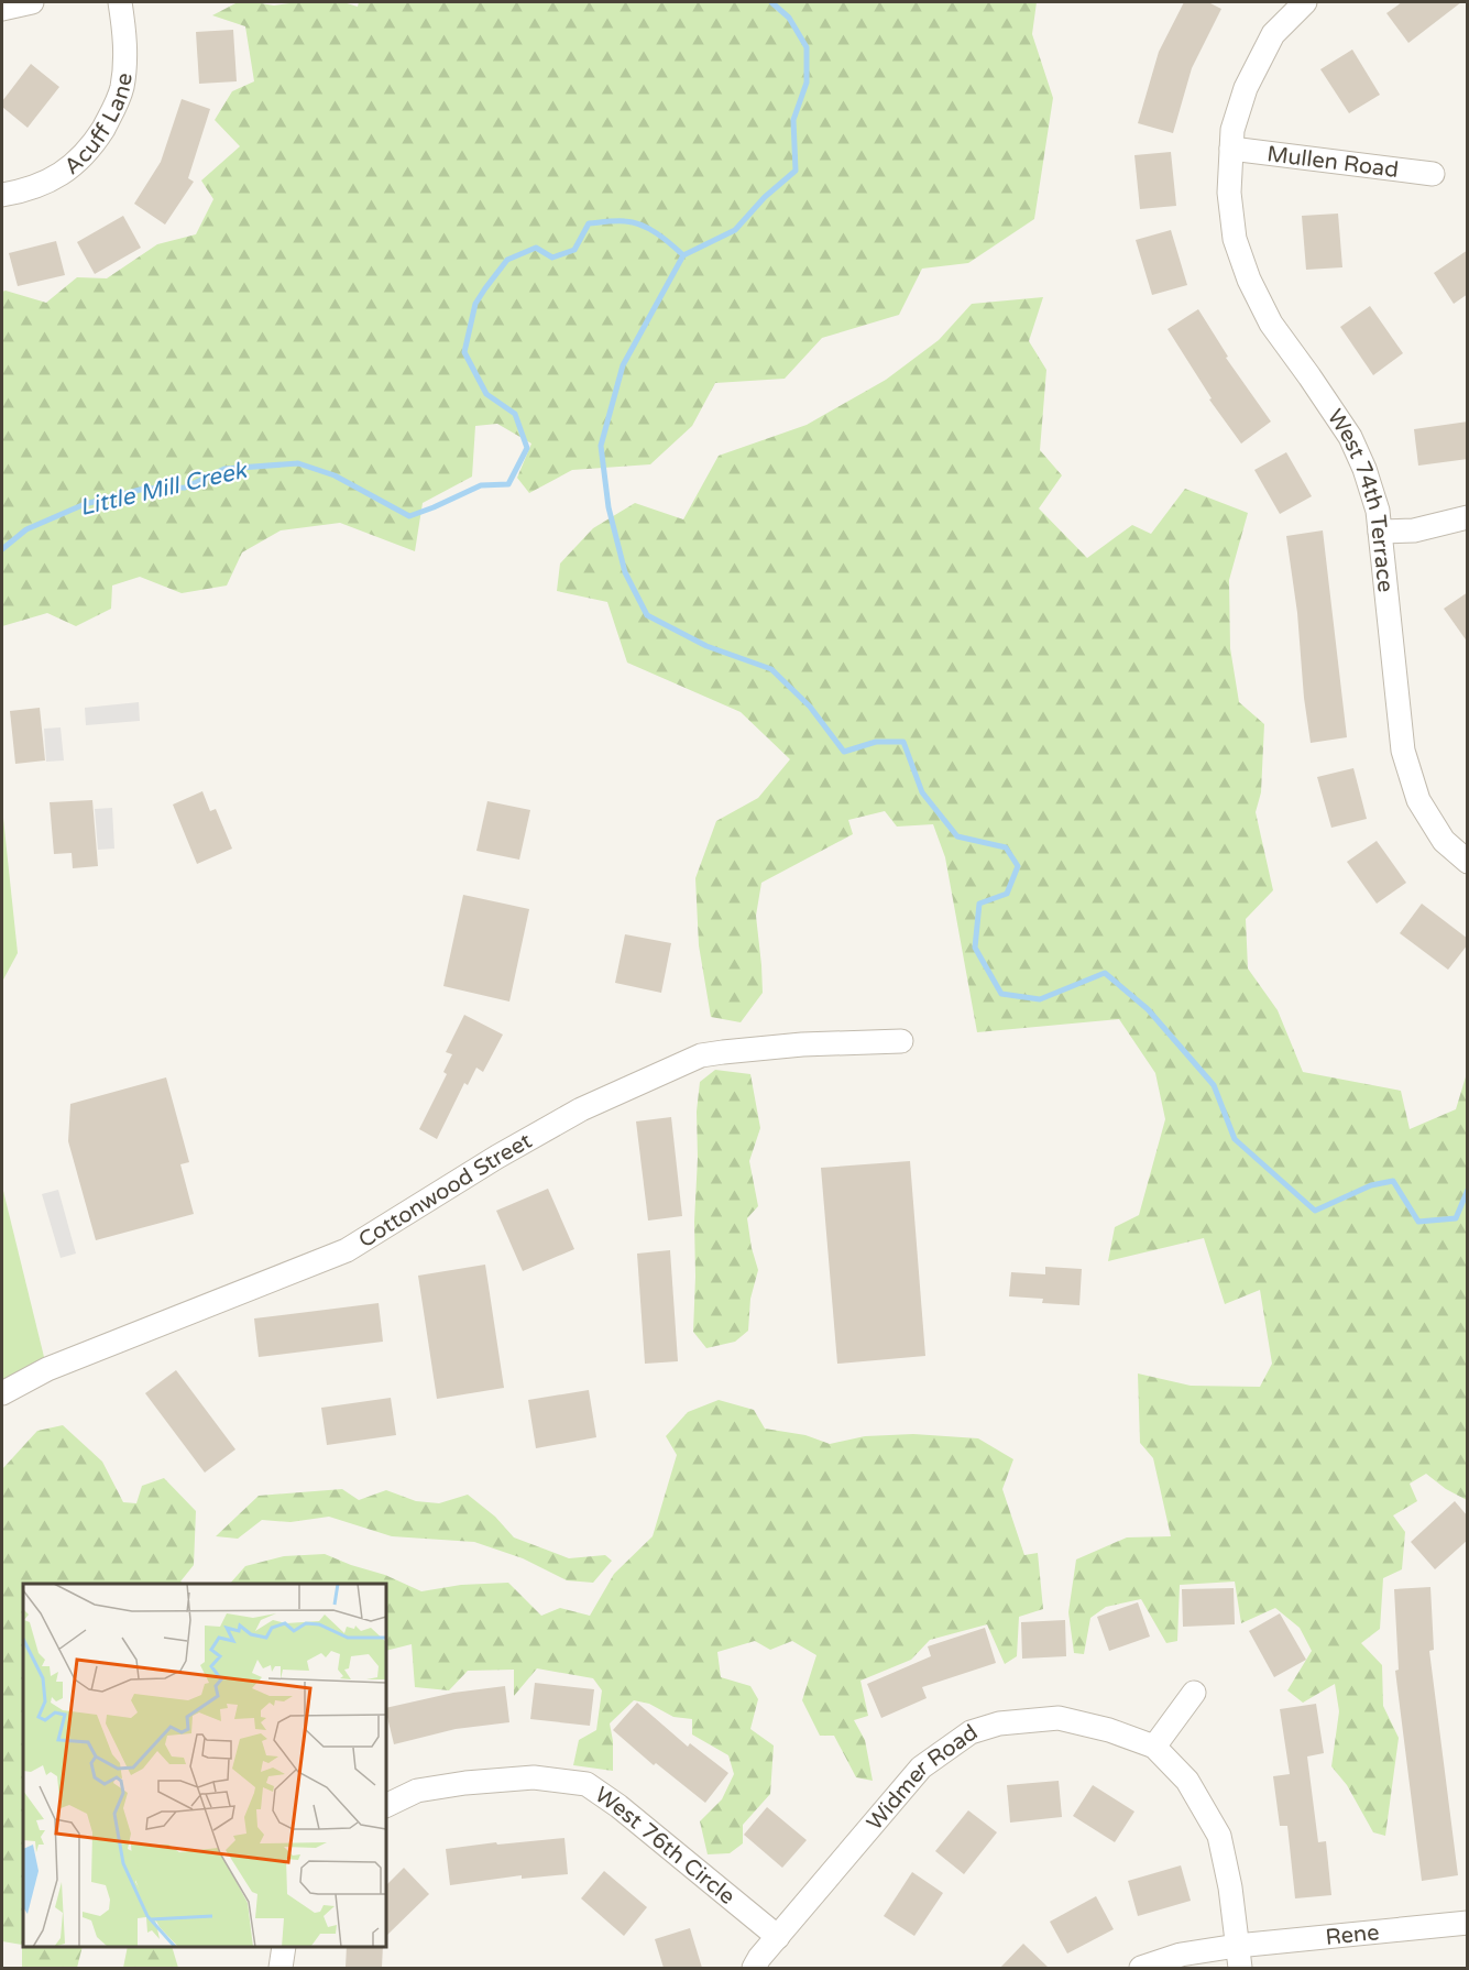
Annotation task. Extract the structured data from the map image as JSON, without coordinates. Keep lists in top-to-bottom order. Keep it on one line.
{"streets":{"street":["Acuff Lane","Mullen Road","West 74th Terrace","Cottonwood Street","Widmer Road","West 76th Circle","Rene"]},"crossings":[["Mullen Road","West 74th Terrace"],["Widmer Road","West 76th Circle"],["Widmer Road","Rene"]],"water":["Little Mill Creek"]}
